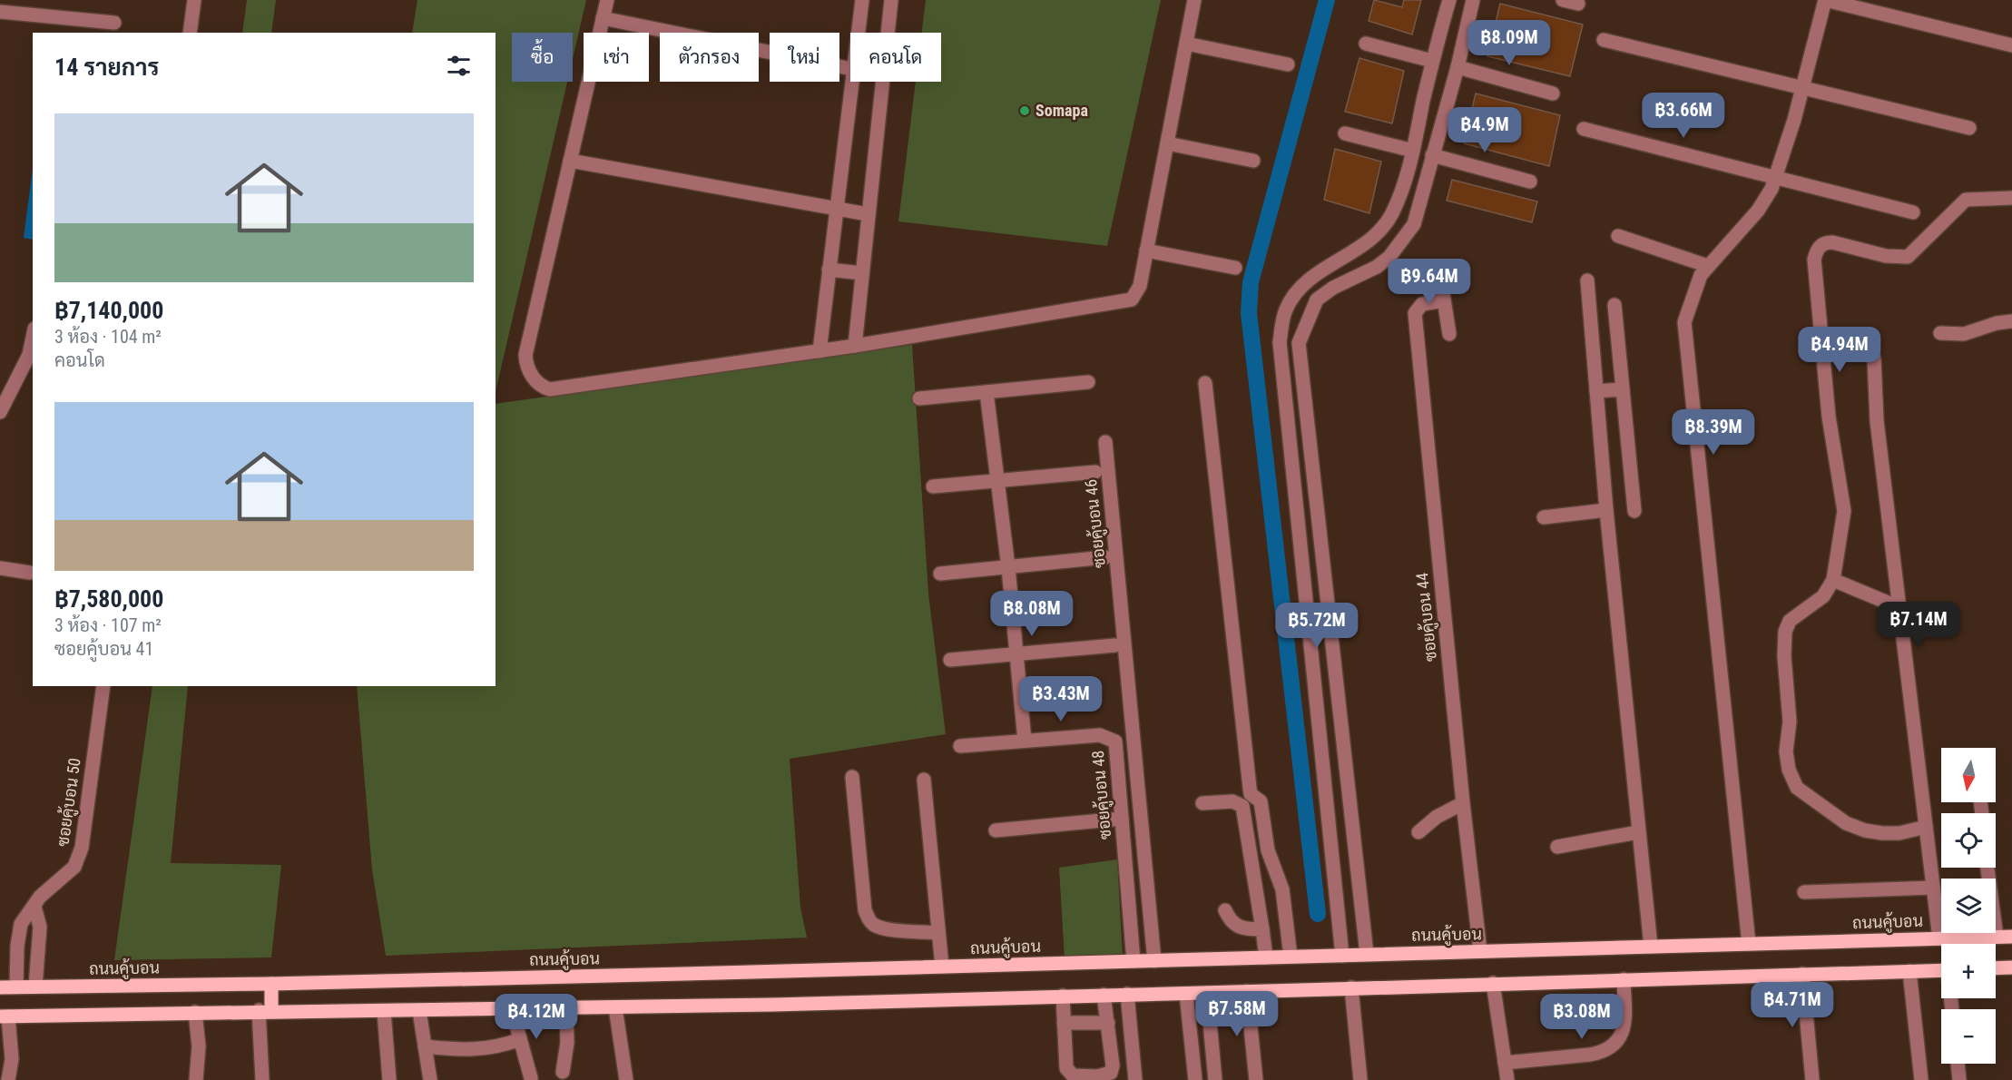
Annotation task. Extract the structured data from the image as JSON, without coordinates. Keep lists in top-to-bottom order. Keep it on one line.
{"streets":{"main road":["ถนนคู้บอน"],"street":["ซอยคู้บอน 46","ซอยคู้บอน 44","ซอยคู้บอน 48","ซอยคู้บอน 50"]},"crossings":[["ซอยคู้บอน 46","ถนนคู้บอน"],["ซอยคู้บอน 44","ถนนคู้บอน"],["ซอยคู้บอน 48","ถนนคู้บอน"],["ซอยคู้บอน 50","ถนนคู้บอน"]],"places":["Somapa"],"north":"bottom","page":{"price":["฿8.09M","฿3.66M","฿4.9M","฿9.64M","฿4.94M","฿8.39M","฿8.08M","฿7.14M","฿5.72M","฿3.43M","฿4.71M","฿7.58M","฿4.12M","฿3.08M"],"chip":["ซื้อ","เช่า","ตัวกรอง","ใหม่","คอนโด"],"heading":"14 รายการ","list":[{"name":"฿7,140,000","note":"3 ห้อง · 104 m² · คอนโด"},{"name":"฿7,580,000","note":"3 ห้อง · 107 m² · ซอยคู้บอน 41"}],"map_buttons":["+","−"]}}
